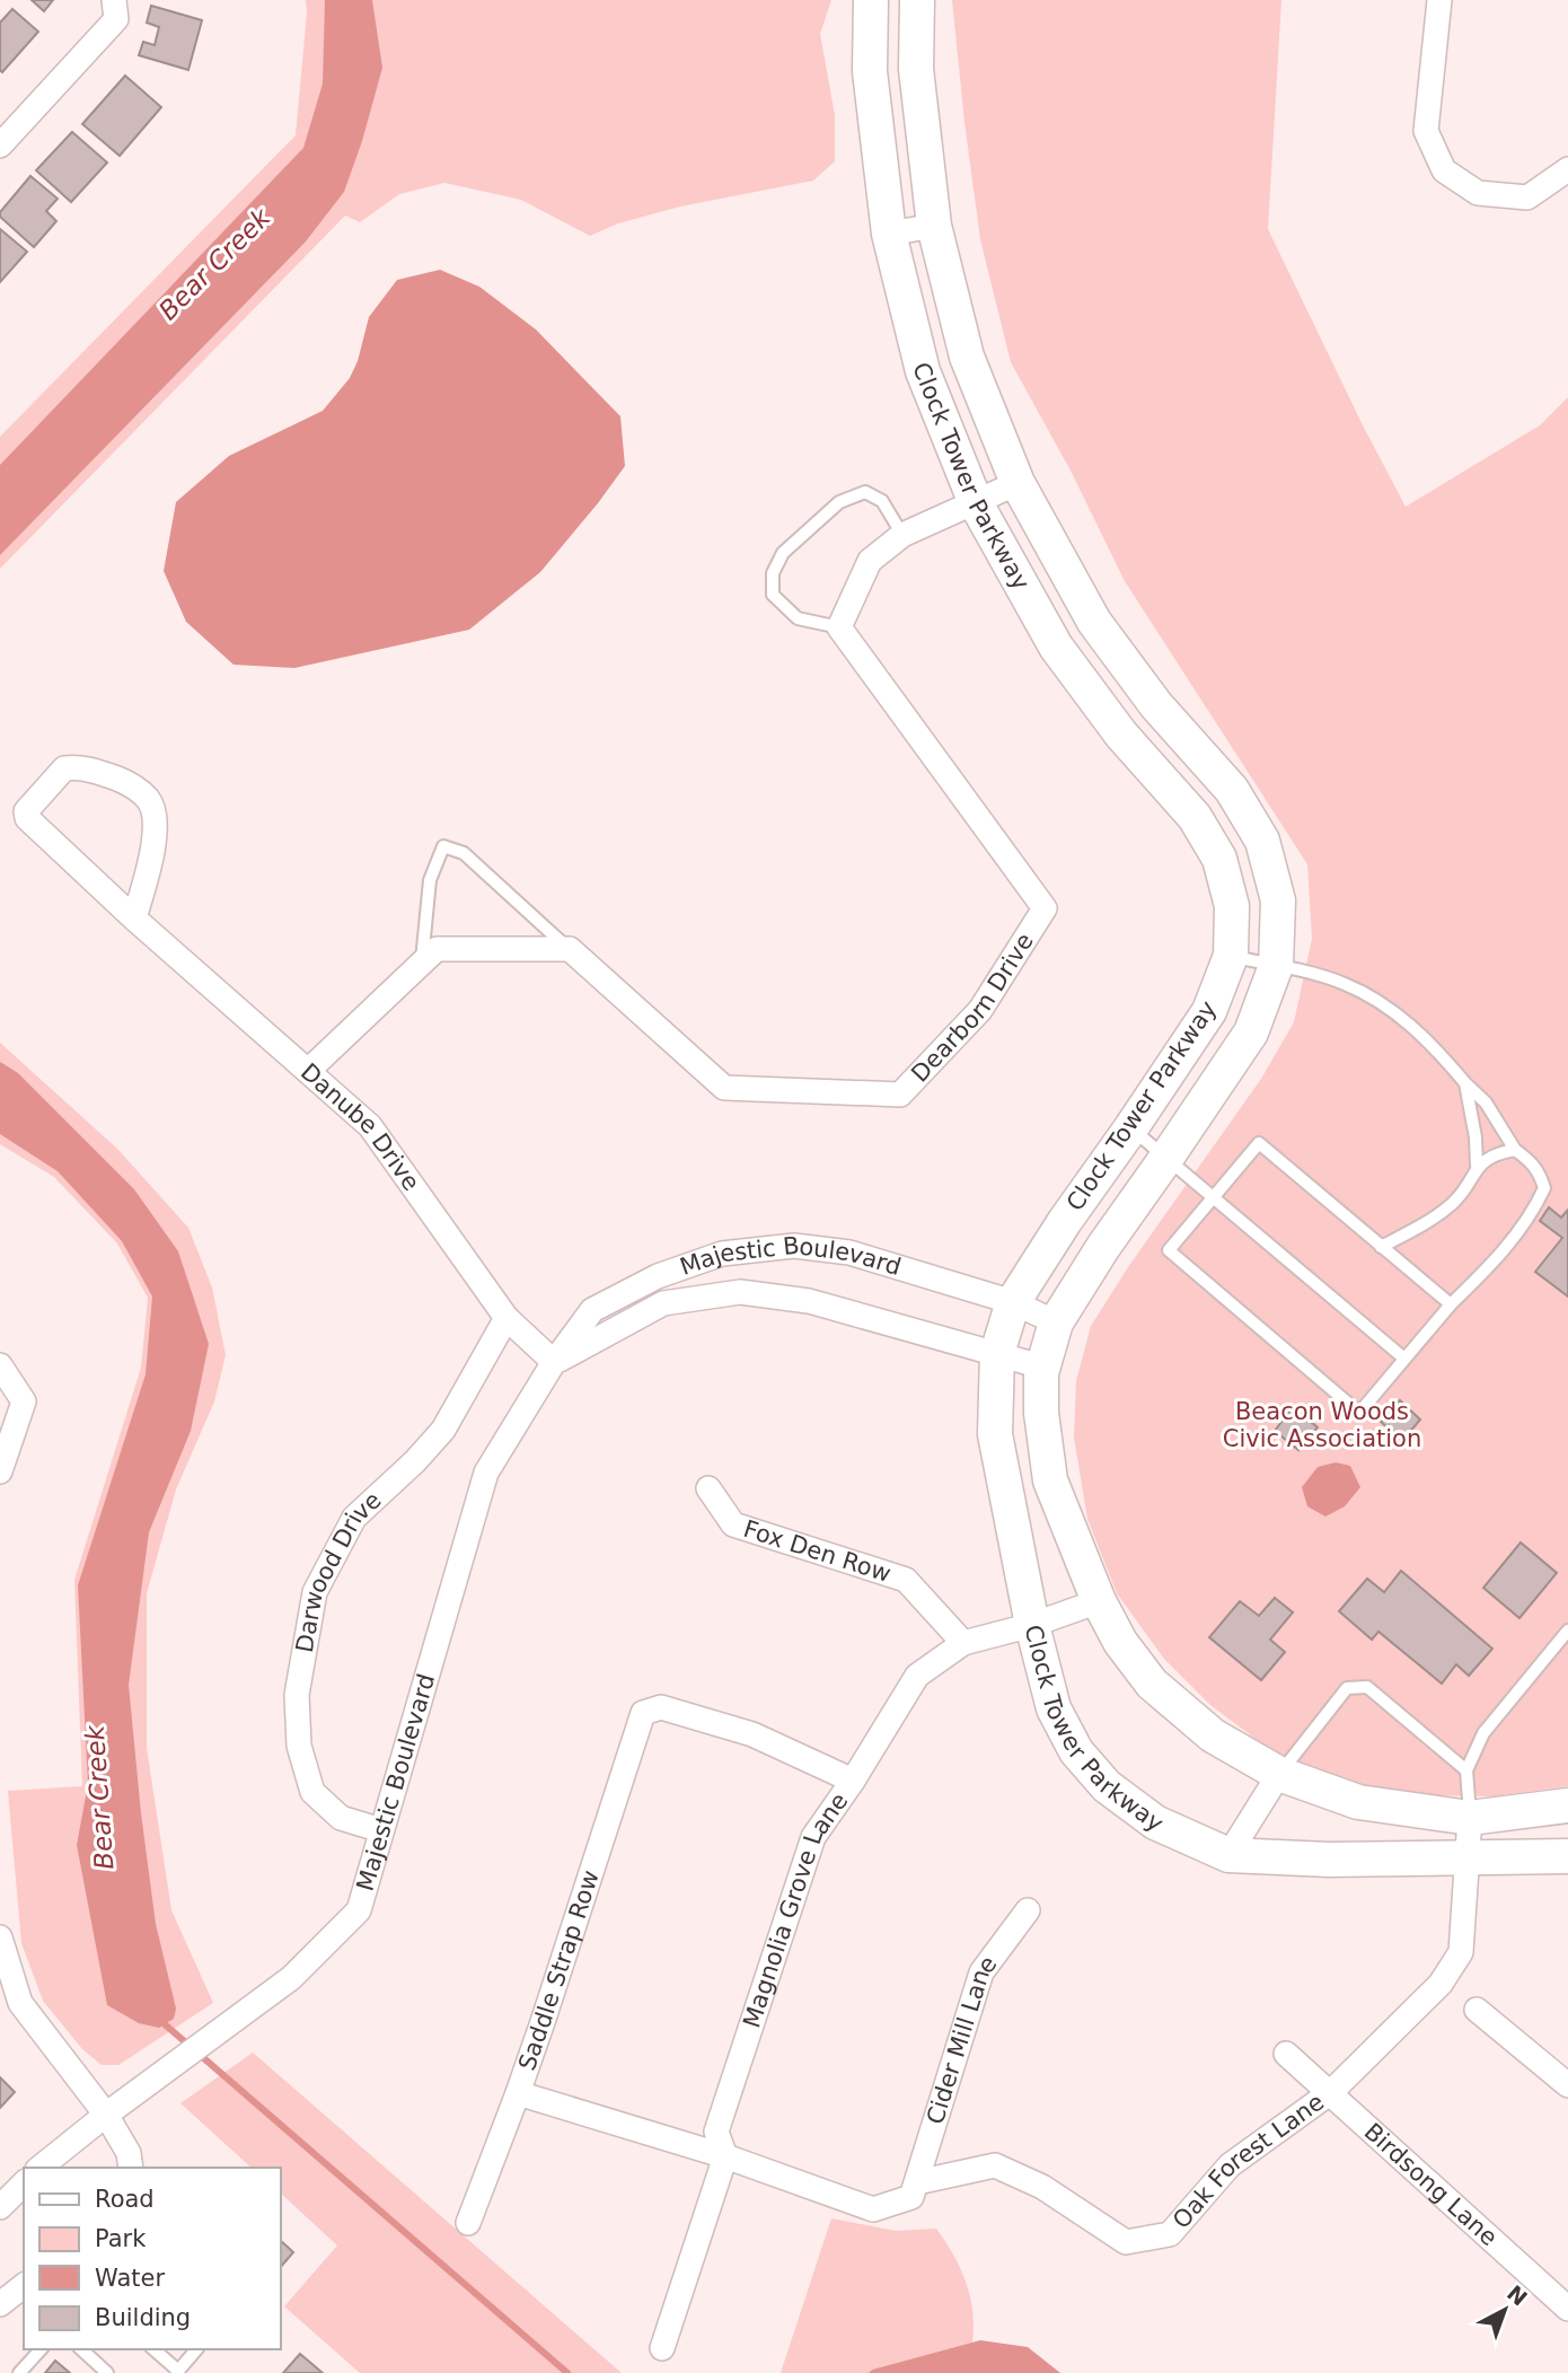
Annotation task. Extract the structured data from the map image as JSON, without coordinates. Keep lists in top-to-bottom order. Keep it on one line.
{"streets":{"street":["Clock Tower Parkway","Dearborn Drive","Danube Drive","Majestic Boulevard","Fox Den Row","Darwood Drive","Magnolia Grove Lane","Saddle Strap Row","Cider Mill Lane","Oak Forest Lane","Birdsong Lane"]},"crossings":[["Clock Tower Parkway","Majestic Boulevard"],["Clock Tower Parkway","Magnolia Grove Lane"],["Clock Tower Parkway","Oak Forest Lane"],["Danube Drive","Majestic Boulevard"],["Danube Drive","Darwood Drive"],["Majestic Boulevard","Darwood Drive"],["Fox Den Row","Magnolia Grove Lane"],["Magnolia Grove Lane","Saddle Strap Row"],["Magnolia Grove Lane","Oak Forest Lane"],["Saddle Strap Row","Oak Forest Lane"],["Cider Mill Lane","Oak Forest Lane"],["Oak Forest Lane","Birdsong Lane"]],"water":["Bear Creek"],"parks":["Beacon Woods Civic Association"],"legend":["Road","Park","Water","Building"],"north":"top right"}
